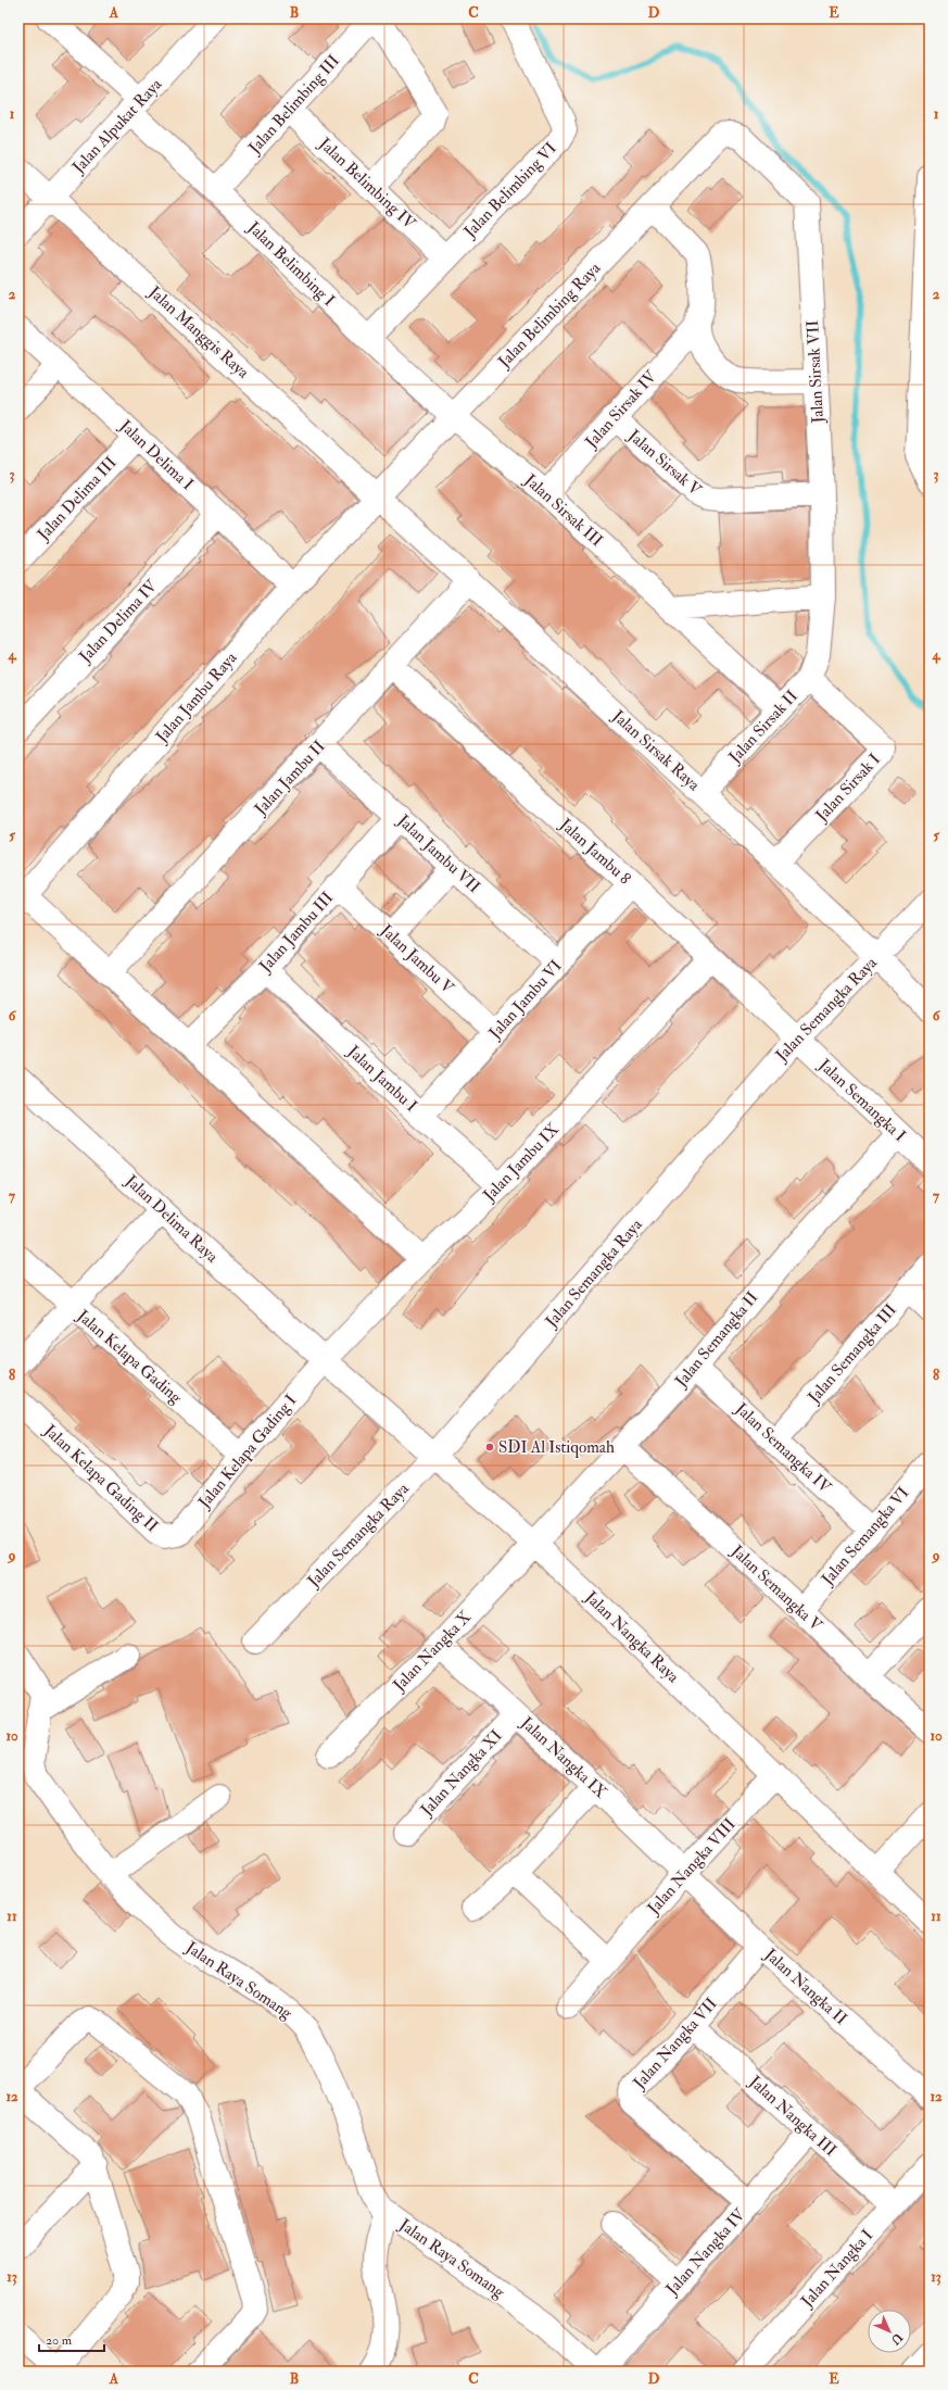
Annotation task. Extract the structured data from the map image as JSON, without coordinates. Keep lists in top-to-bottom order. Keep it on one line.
{"streets":{"street":["Jalan Belimbing III","Jalan Alpukat Raya","Jalan Belimbing IV","Jalan Belimbing VI","Jalan Belimbing I","Jalan Belimbing Raya","Jalan Manggis Raya","Jalan Sirsak VII","Jalan Sirsak IV","Jalan Delima I","Jalan Sirsak V","Jalan Delima III","Jalan Sirsak III","Jalan Delima IV","Jalan Jambu Raya","Jalan Sirsak II","Jalan Sirsak Raya","Jalan Jambu II","Jalan Sirsak I","Jalan Jambu 8","Jalan Jambu VII","Jalan Jambu III","Jalan Jambu V","Jalan Jambu VI","Jalan Semangka Raya","Jalan Jambu I","Jalan Semangka I","Jalan Jambu IX","Jalan Delima Raya","Jalan Semangka II","Jalan Semangka III","Jalan Kelapa Gading","Jalan Semangka IV","Jalan Kelapa Gading I","Jalan Kelapa Gading II","Jalan Semangka VI","Jalan Semangka V","Jalan Nangka Raya","Jalan Nangka X","Jalan Nangka IX","Jalan Nangka XI","Jalan Nangka VIII","Jalan Raya Somang","Jalan Nangka II","Jalan Nangka VII","Jalan Nangka III","Jalan Nangka IV","Jalan Nangka I"]},"crossings":[["Jalan Belimbing III","Jalan Belimbing IV"],["Jalan Belimbing III","Jalan Belimbing I"],["Jalan Alpukat Raya","Jalan Belimbing I"],["Jalan Alpukat Raya","Jalan Manggis Raya"],["Jalan Belimbing IV","Jalan Belimbing VI"],["Jalan Belimbing VI","Jalan Belimbing I"],["Jalan Belimbing I","Jalan Belimbing Raya"],["Jalan Belimbing I","Jalan Sirsak III"],["Jalan Belimbing Raya","Jalan Manggis Raya"],["Jalan Belimbing Raya","Jalan Sirsak VII"],["Jalan Belimbing Raya","Jalan Sirsak III"],["Jalan Belimbing Raya","Jalan Jambu Raya"],["Jalan Belimbing Raya","Jalan Sirsak Raya"],["Jalan Manggis Raya","Jalan Jambu Raya"],["Jalan Manggis Raya","Jalan Sirsak Raya"],["Jalan Sirsak VII","Jalan Sirsak V"],["Jalan Sirsak VII","Jalan Sirsak II"],["Jalan Sirsak IV","Jalan Sirsak V"],["Jalan Sirsak IV","Jalan Sirsak III"],["Jalan Delima I","Jalan Delima III"],["Jalan Delima I","Jalan Delima IV"],["Jalan Delima I","Jalan Jambu Raya"],["Jalan Sirsak III","Jalan Sirsak II"],["Jalan Jambu Raya","Jalan Sirsak Raya"],["Jalan Sirsak II","Jalan Sirsak Raya"],["Jalan Sirsak II","Jalan Sirsak I"],["Jalan Sirsak Raya","Jalan Jambu II"],["Jalan Sirsak Raya","Jalan Sirsak I"],["Jalan Sirsak Raya","Jalan Semangka Raya"],["Jalan Jambu II","Jalan Jambu 8"],["Jalan Jambu II","Jalan Jambu VII"],["Jalan Jambu 8","Jalan Jambu VI"],["Jalan Jambu 8","Jalan Semangka Raya"],["Jalan Jambu 8","Jalan Semangka I"],["Jalan Jambu 8","Jalan Jambu IX"],["Jalan Jambu VII","Jalan Jambu III"],["Jalan Jambu VII","Jalan Jambu VI"],["Jalan Jambu III","Jalan Jambu V"],["Jalan Jambu III","Jalan Jambu I"],["Jalan Jambu V","Jalan Jambu VI"],["Jalan Jambu VI","Jalan Jambu I"],["Jalan Semangka Raya","Jalan Semangka I"],["Jalan Semangka Raya","Jalan Nangka Raya"],["Jalan Jambu I","Jalan Jambu IX"],["Jalan Semangka I","Jalan Semangka II"],["Jalan Jambu IX","Jalan Delima Raya"],["Jalan Jambu IX","Jalan Kelapa Gading I"],["Jalan Jambu IX","Jalan Nangka Raya"],["Jalan Delima Raya","Jalan Kelapa Gading I"],["Jalan Delima Raya","Jalan Nangka Raya"],["Jalan Semangka II","Jalan Semangka IV"],["Jalan Semangka II","Jalan Semangka V"],["Jalan Semangka II","Jalan Nangka Raya"],["Jalan Semangka II","Jalan Nangka X"],["Jalan Semangka III","Jalan Semangka IV"],["Jalan Kelapa Gading","Jalan Kelapa Gading I"],["Jalan Semangka IV","Jalan Semangka VI"],["Jalan Kelapa Gading I","Jalan Kelapa Gading II"],["Jalan Kelapa Gading I","Jalan Nangka Raya"],["Jalan Semangka VI","Jalan Semangka V"],["Jalan Nangka Raya","Jalan Nangka X"],["Jalan Nangka Raya","Jalan Nangka VIII"],["Jalan Nangka X","Jalan Nangka IX"],["Jalan Nangka IX","Jalan Nangka XI"],["Jalan Nangka IX","Jalan Nangka VIII"],["Jalan Nangka IX","Jalan Nangka II"],["Jalan Nangka VIII","Jalan Nangka II"],["Jalan Nangka II","Jalan Nangka VII"],["Jalan Nangka VII","Jalan Nangka III"],["Jalan Nangka VII","Jalan Nangka IV"],["Jalan Nangka III","Jalan Nangka IV"],["Jalan Nangka III","Jalan Nangka I"]],"places":["SDI Al Istiqomah"],"scale_bar":"20 m","north":"bottom right","grid":{"columns":["A","B","C","D","E"],"rows":["1","2","3","4","5","6","7","8","9","10","11","12","13"]}}
